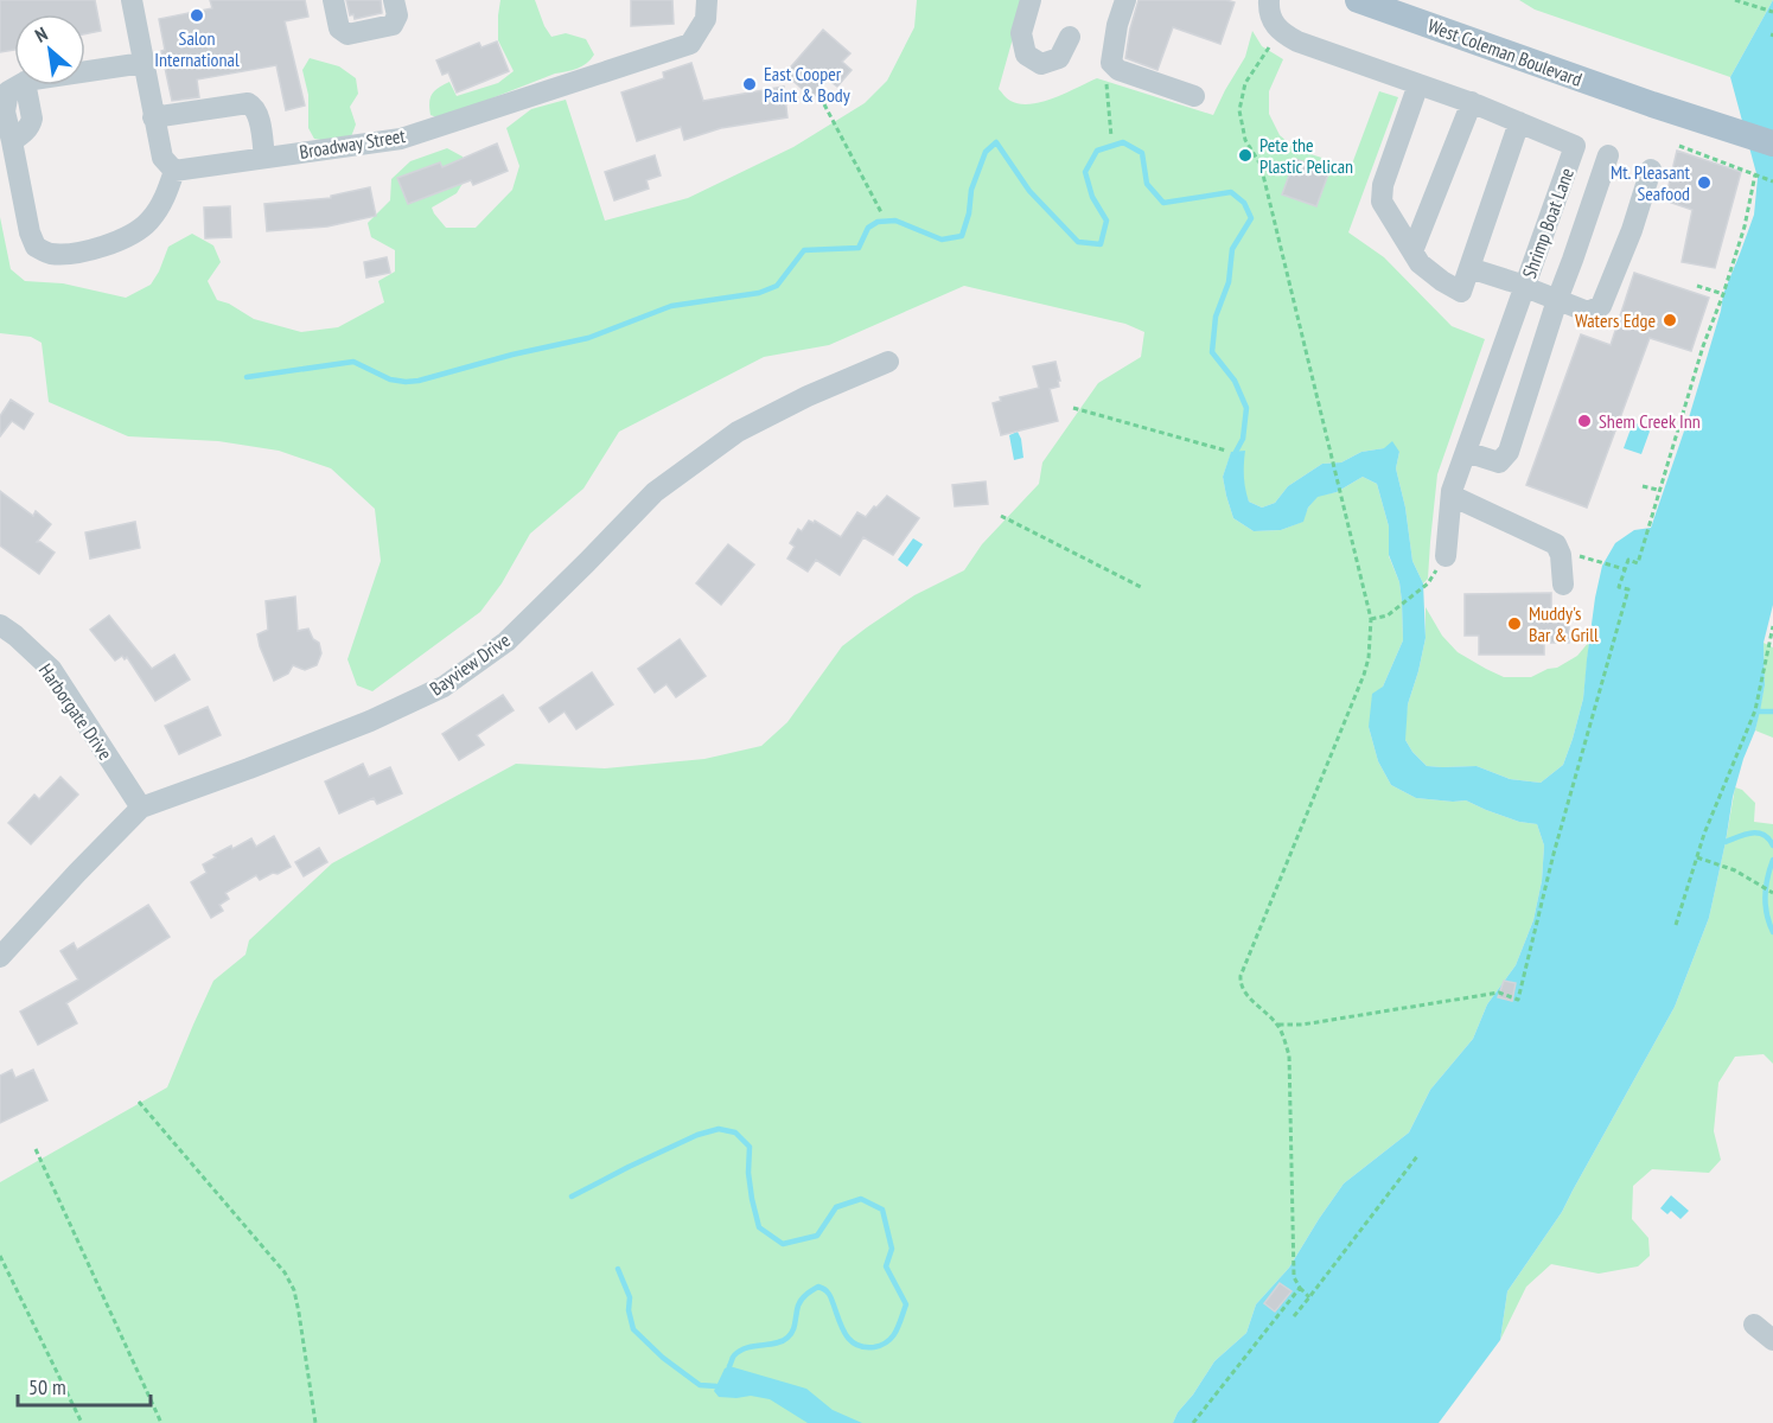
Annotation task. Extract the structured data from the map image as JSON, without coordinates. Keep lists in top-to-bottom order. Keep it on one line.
{"streets":{"main road":["West Coleman Boulevard"],"street":["Broadway Street","Shrimp Boat Lane","Bayview Drive","Harborgate Drive"]},"crossings":[["Bayview Drive","Harborgate Drive"]],"places":["Salon International","East Cooper Paint & Body","Pete the Plastic Pelican","Mt. Pleasant Seafood","Waters Edge","Shem Creek Inn","Muddy's Bar & Grill"],"scale_bar":"50 m","north":"top left"}
